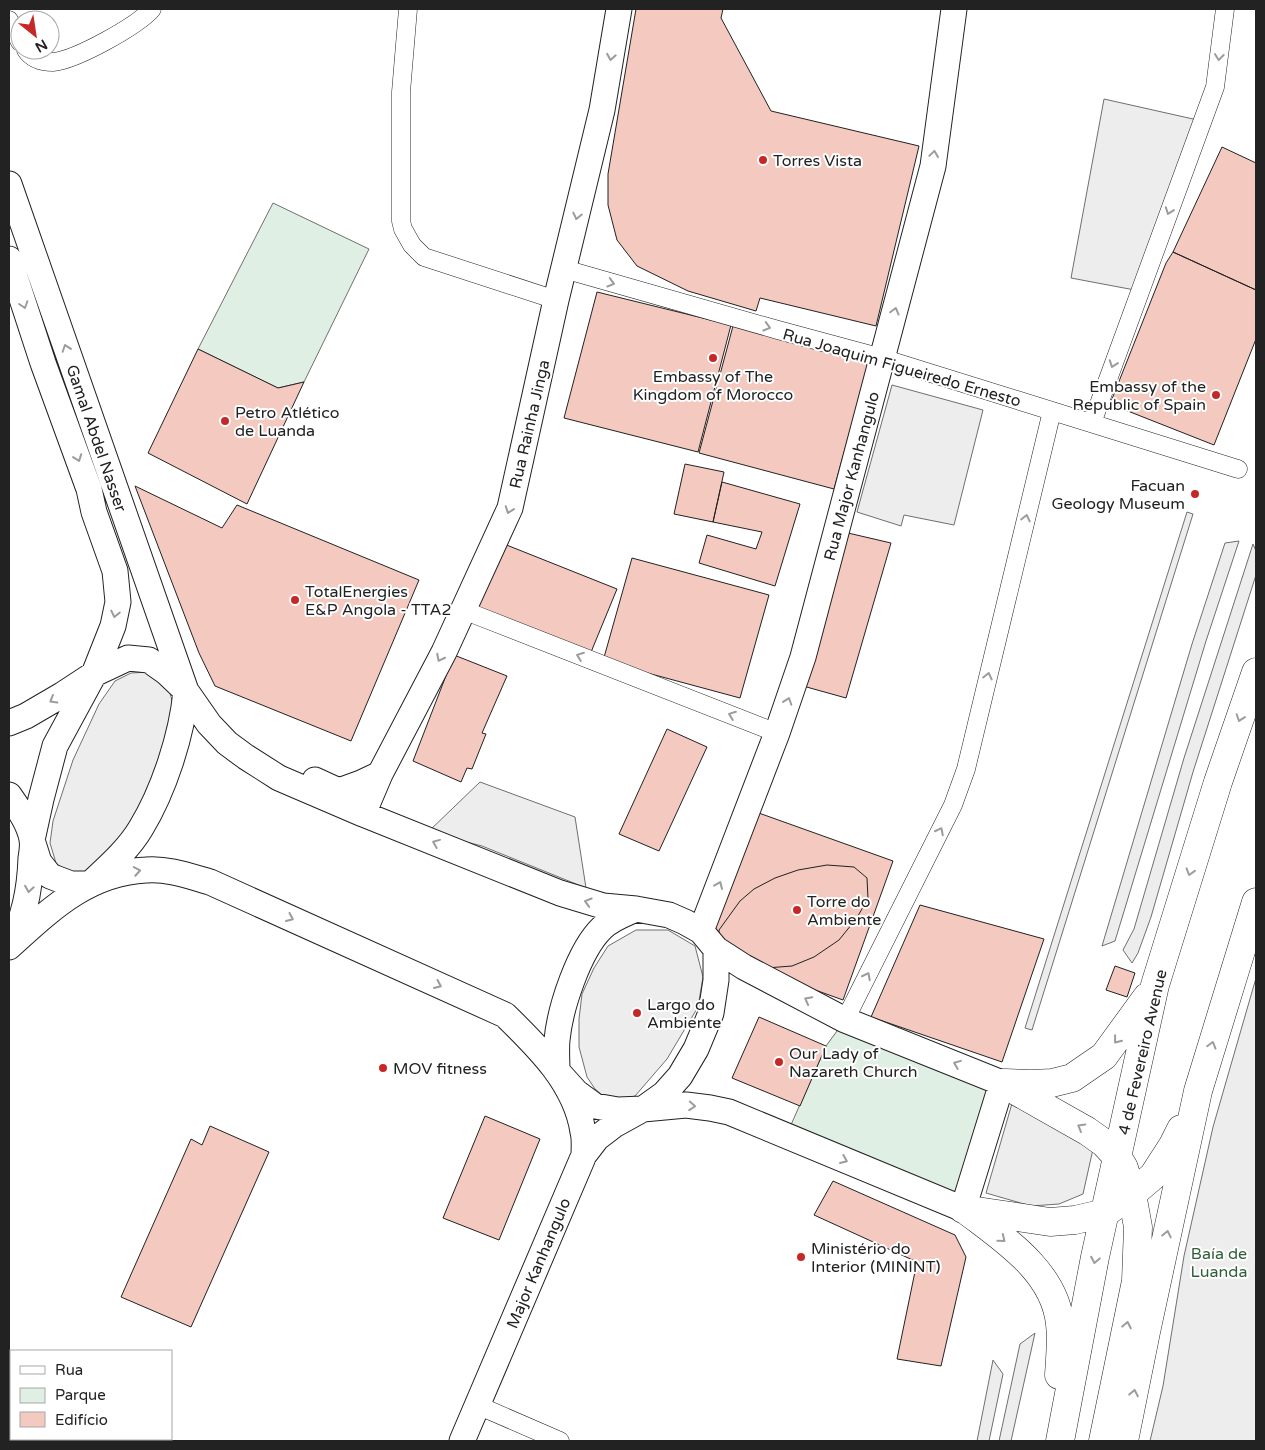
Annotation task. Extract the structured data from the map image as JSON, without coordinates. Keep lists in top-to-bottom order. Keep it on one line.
{"streets":{"main road":["Rua Rainha Jinga","Gamal Abdel Nasser","Rua Major Kanhangulo","4 de Fevereiro Avenue","Major Kanhangulo"],"street":["Rua Joaquim Figueiredo Ernesto"]},"crossings":[["Rua Joaquim Figueiredo Ernesto","Rua Rainha Jinga"],["Rua Joaquim Figueiredo Ernesto","Rua Major Kanhangulo"]],"one_way":["Rua Joaquim Figueiredo Ernesto","Rua Rainha Jinga","Rua Major Kanhangulo"],"parks":["Baía de Luanda"],"places":["Torres Vista","Embassy of The Kingdom of Morocco","Embassy of the Republic of Spain","Petro Atlético de Luanda","Facuan Geology Museum","TotalEnergies E&P Angola - TTA2","Torre do Ambiente","Largo do Ambiente","Our Lady of Nazareth Church","MOV fitness","Ministério do Interior (MININT)"],"legend":["Rua","Parque","Edifício"],"north":"bottom right"}
